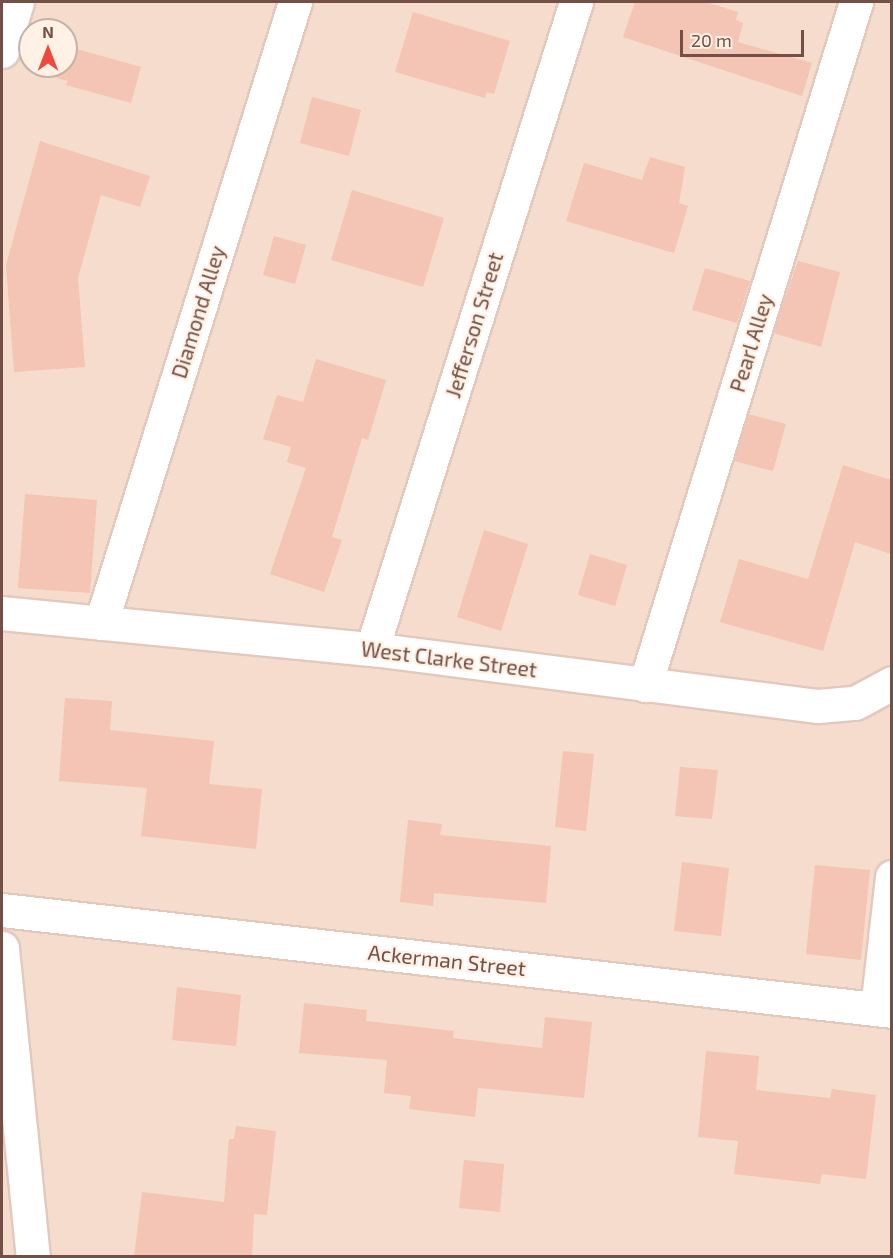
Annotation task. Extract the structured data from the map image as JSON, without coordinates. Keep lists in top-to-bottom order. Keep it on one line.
{"streets":{"street":["Diamond Alley","Jefferson Street","Pearl Alley","West Clarke Street","Ackerman Street"]},"crossings":[["Diamond Alley","West Clarke Street"],["Jefferson Street","West Clarke Street"],["Pearl Alley","West Clarke Street"]],"scale_bar":"20 m","north":"top"}
